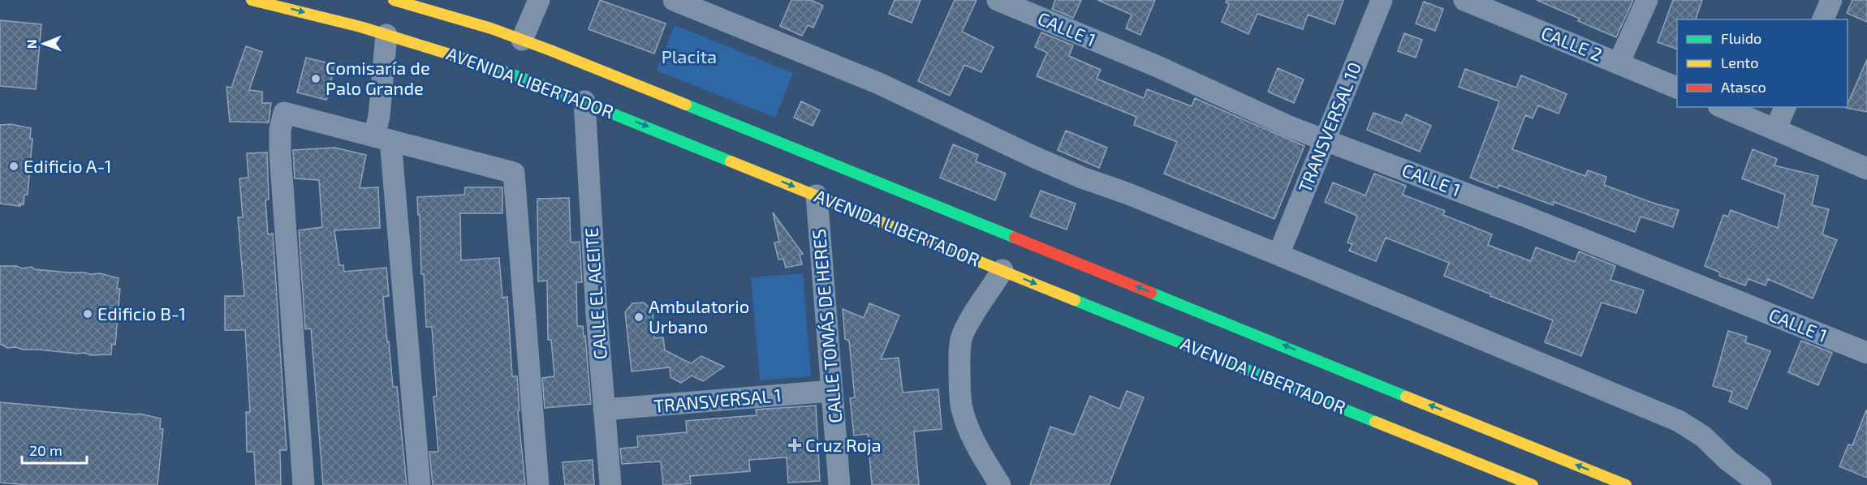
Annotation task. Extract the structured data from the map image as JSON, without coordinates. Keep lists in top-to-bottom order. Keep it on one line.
{"streets":{"main road":["AVENIDA LIBERTADOR"],"street":["CALLE 1","CALLE 2","TRANSVERSAL 10","CALLE EL ACEITE","CALLE TOMÁS DE HERES","TRANSVERSAL 1"]},"crossings":[["CALLE 1","TRANSVERSAL 10"],["AVENIDA LIBERTADOR","CALLE EL ACEITE"],["AVENIDA LIBERTADOR","CALLE TOMÁS DE HERES"],["CALLE EL ACEITE","TRANSVERSAL 1"],["CALLE TOMÁS DE HERES","TRANSVERSAL 1"]],"parks":["Placita"],"places":{"other":["Comisaría de Palo Grande","Edificio A-1","Edificio B-1","Ambulatorio Urbano"],"health":["Cruz Roja"]},"legend":["Fluido","Lento","Atasco"],"scale_bar":"20 m","north":"left"}
